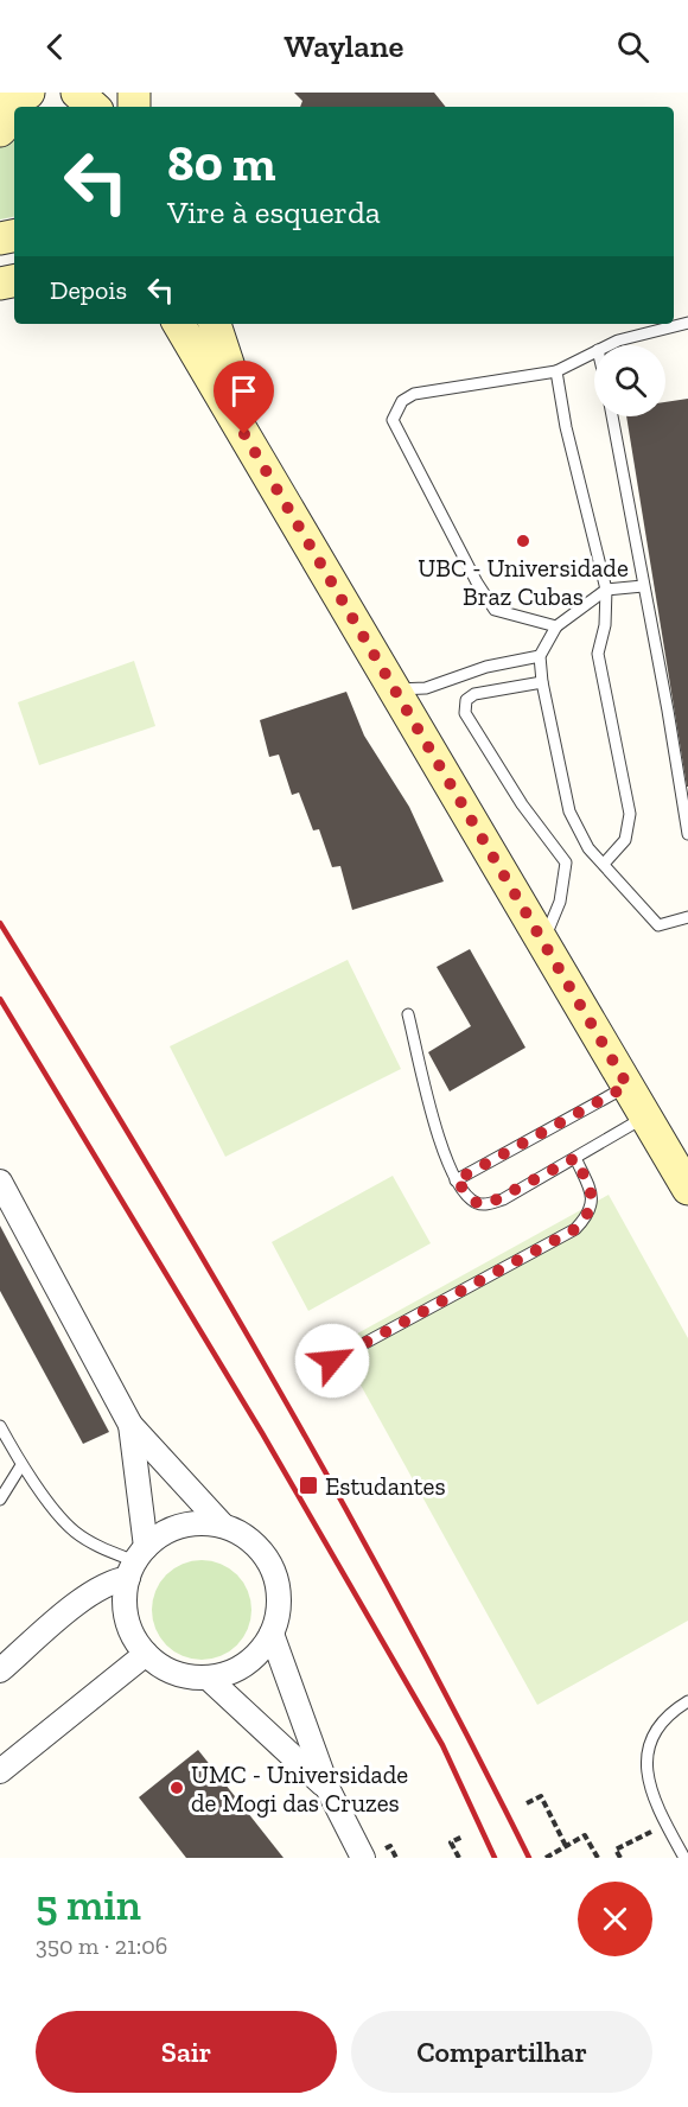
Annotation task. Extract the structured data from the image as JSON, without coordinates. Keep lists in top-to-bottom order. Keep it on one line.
{"places":{"other":["UBC - Universidade Braz Cubas","UMC - Universidade de Mogi das Cruzes"],"transit":["Estudantes"]},"page":{"header":"Waylane","turn":["80 m","Vire à esquerda"],"then":"Depois","heading":["5 min","350 m · 21:06"],"buttons":["Sair","Compartilhar"]}}
